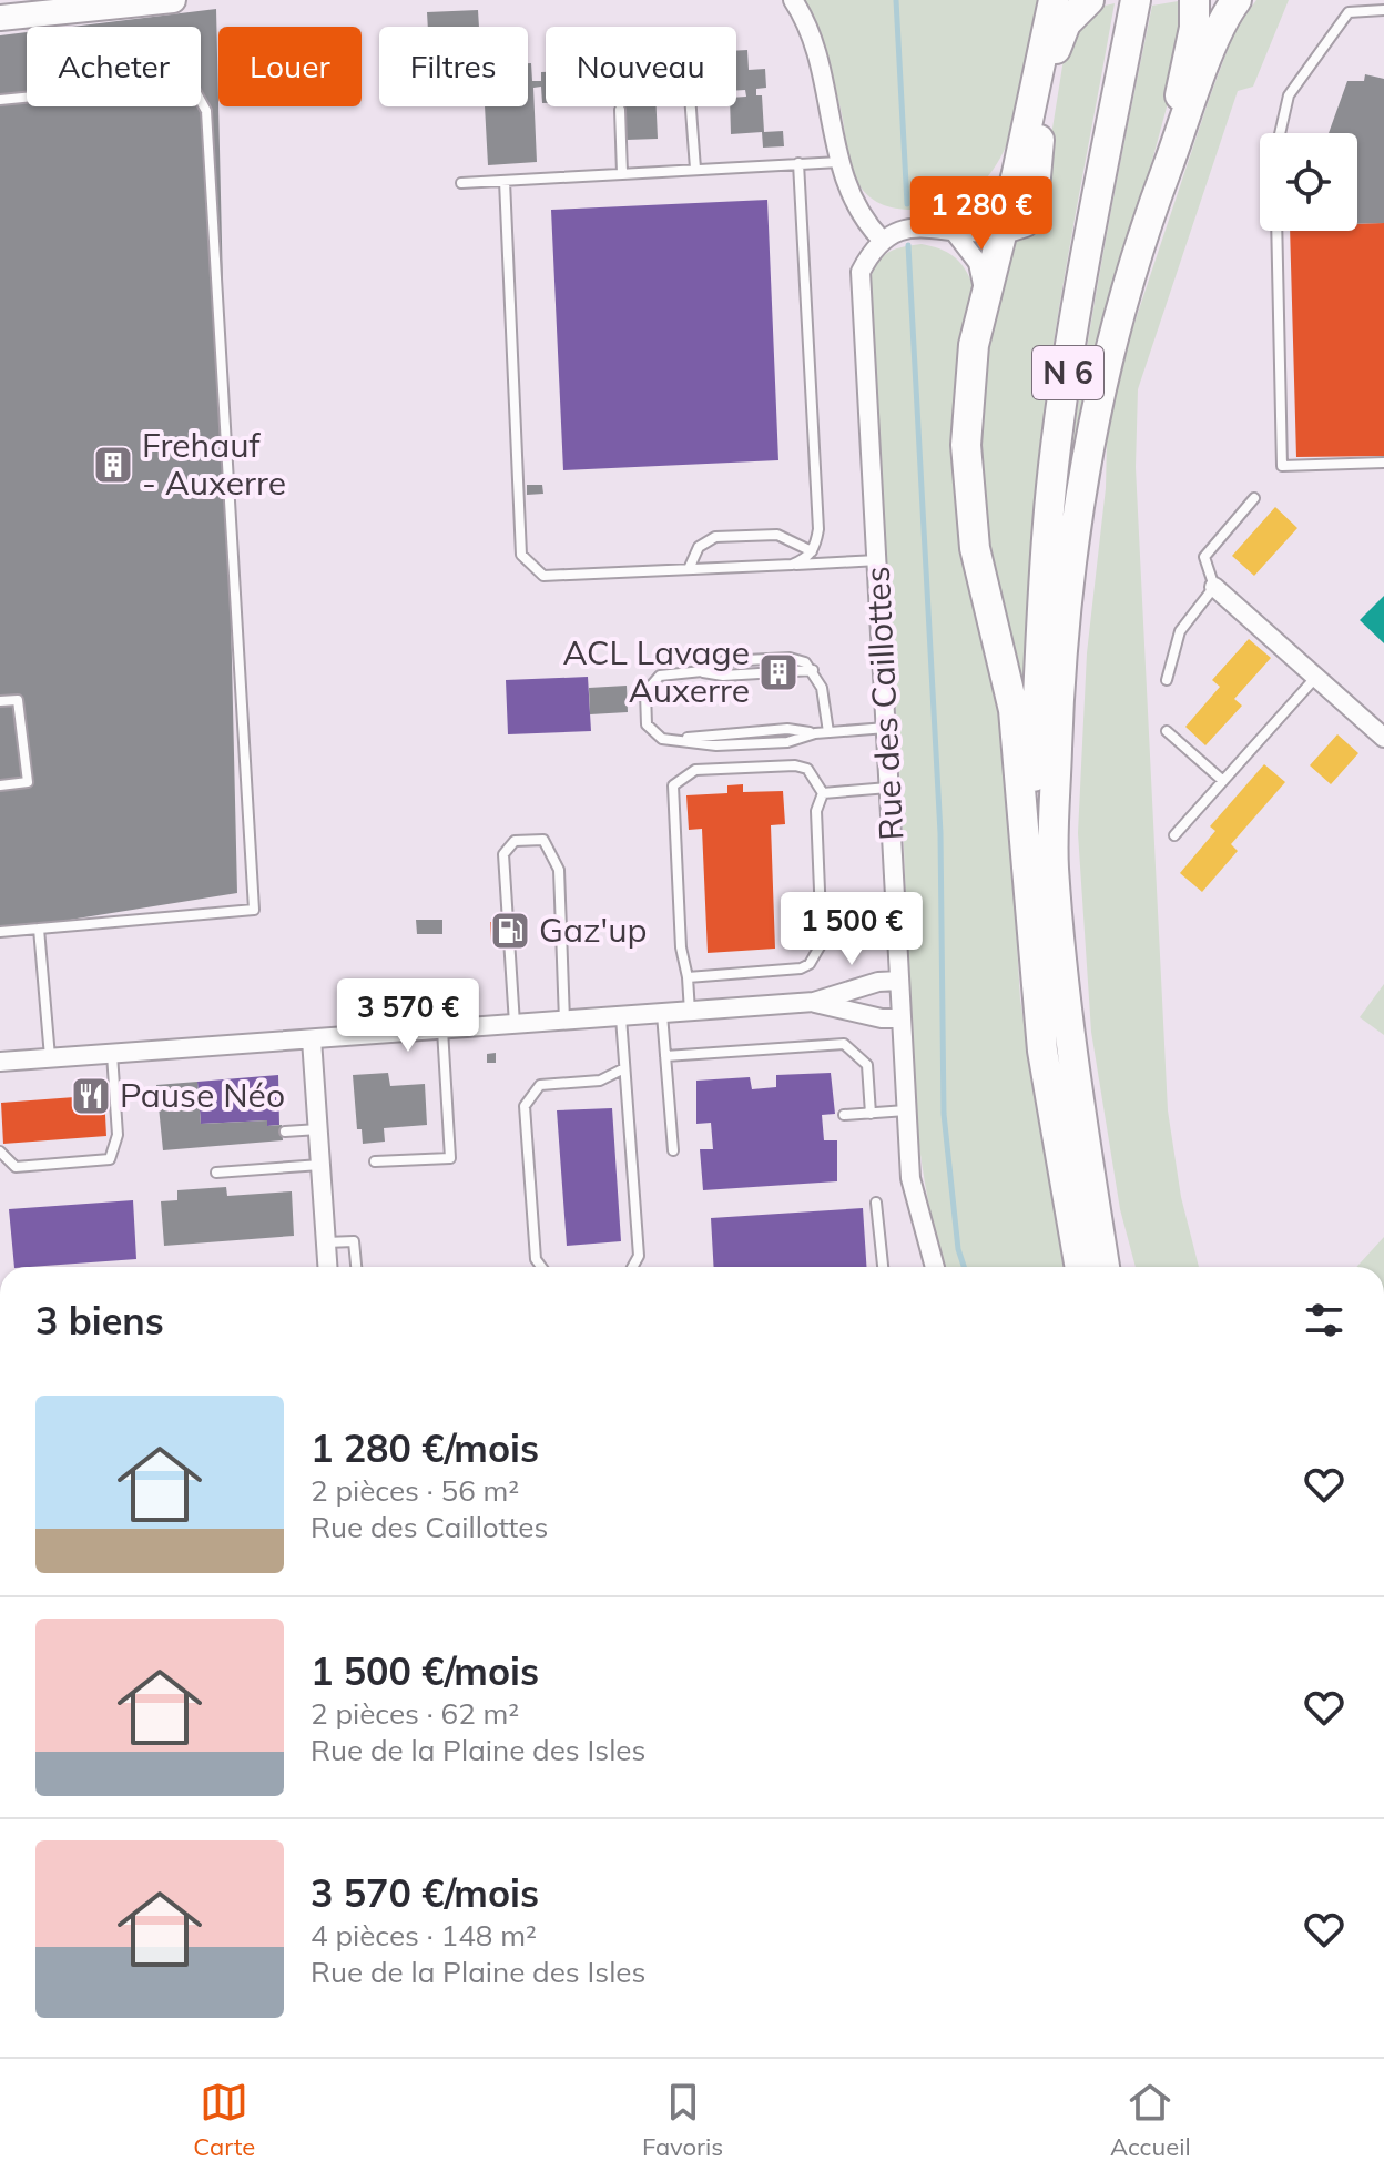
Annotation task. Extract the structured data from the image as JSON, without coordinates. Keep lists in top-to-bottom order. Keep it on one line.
{"streets":{"main road":["N 6"],"street":["Rue des Caillottes"]},"places":{"building":["Frehauf - Auxerre","ACL Lavage Auxerre"],"fuel station":["Gaz'up"],"restaurant":["Pause Néo"]},"page":{"chip":["Acheter","Louer","Filtres","Nouveau"],"price":["1 280 €","1 500 €","3 570 €"],"heading":"3 biens","list":[{"name":"1 280 €/mois","note":"2 pièces · 56 m² · Rue des Caillottes"},{"name":"1 500 €/mois","note":"2 pièces · 62 m² · Rue de la Plaine des Isles"},{"name":"3 570 €/mois","note":"4 pièces · 148 m² · Rue de la Plaine des Isles"}],"tabs":["Carte","Favoris","Accueil"]}}
